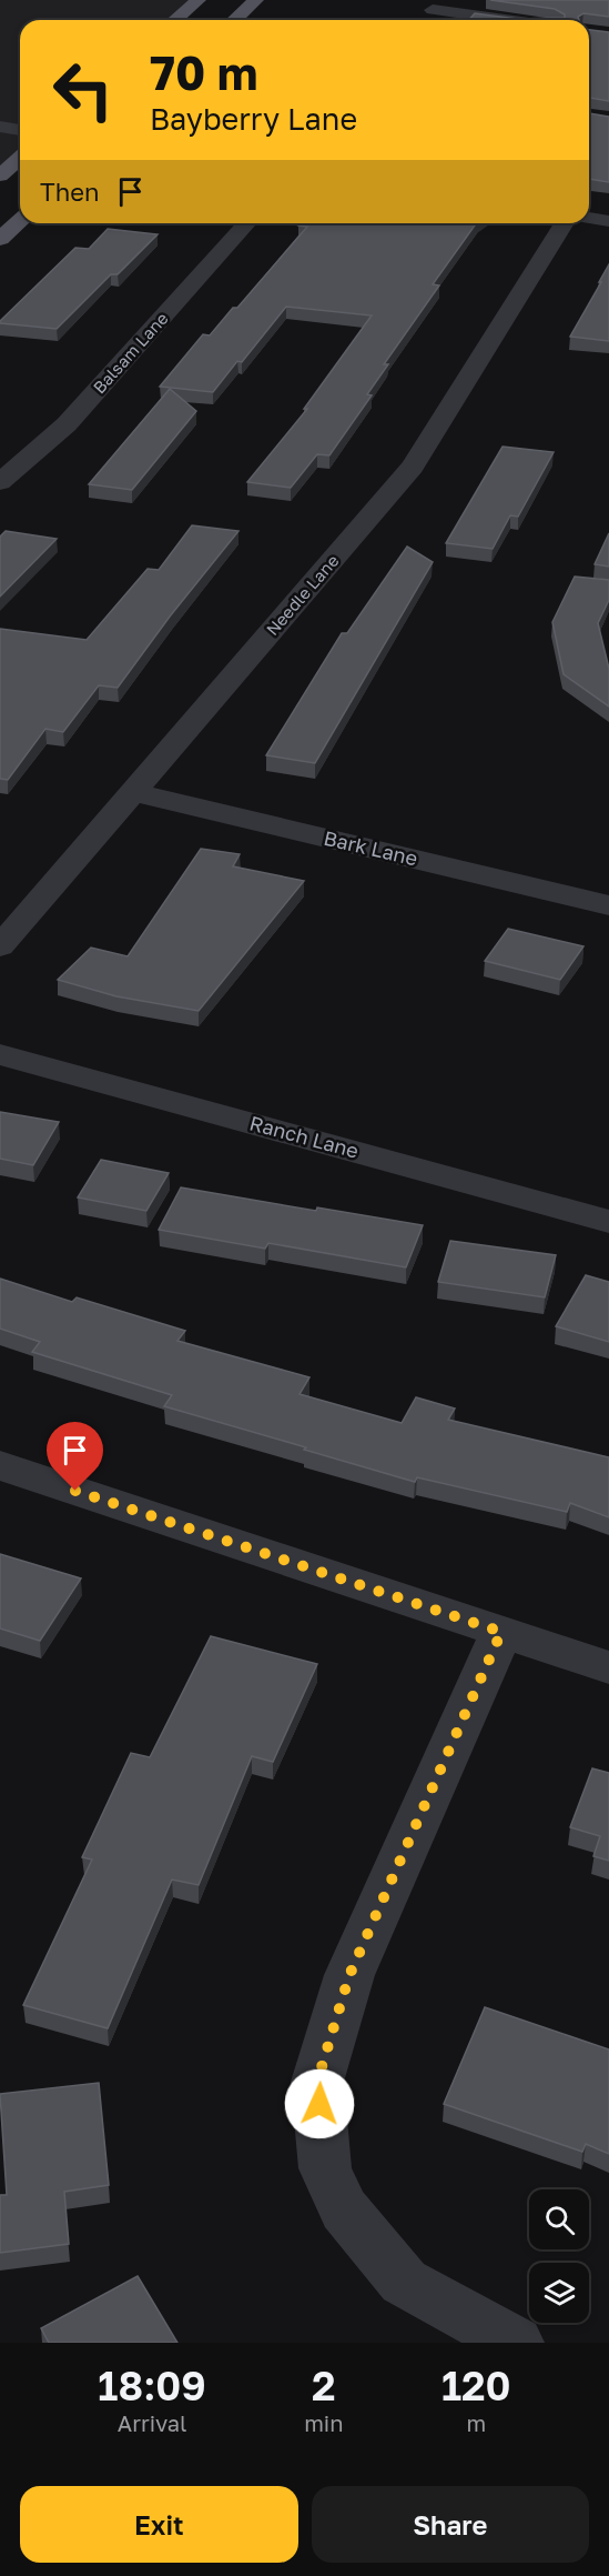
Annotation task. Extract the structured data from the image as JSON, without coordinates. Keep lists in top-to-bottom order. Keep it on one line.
{"streets":{"street":["Balsam Lane","Needle Lane","Bark Lane","Ranch Lane"]},"crossings":[["Needle Lane","Bark Lane"]],"page":{"turn":["70 m","Bayberry Lane"],"then":"Then","eta":["18:09","Arrival","2","min","120","m"],"buttons":["Exit","Share"]}}
